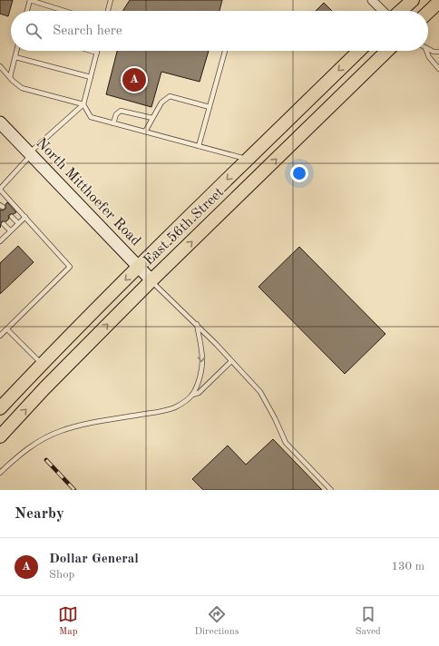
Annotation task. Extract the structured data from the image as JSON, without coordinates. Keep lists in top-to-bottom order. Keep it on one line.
{"streets":{"main road":["East 56th Street"],"street":["North Mitthoefer Road"]},"crossings":[["North Mitthoefer Road","East 56th Street"]],"page":{"search":"Search here","pins":"A","heading":"Nearby","list":[{"mark":"A","name":"Dollar General","note":"Shop","value":"130 m"}],"nav":["Map","Directions","Saved"]}}
